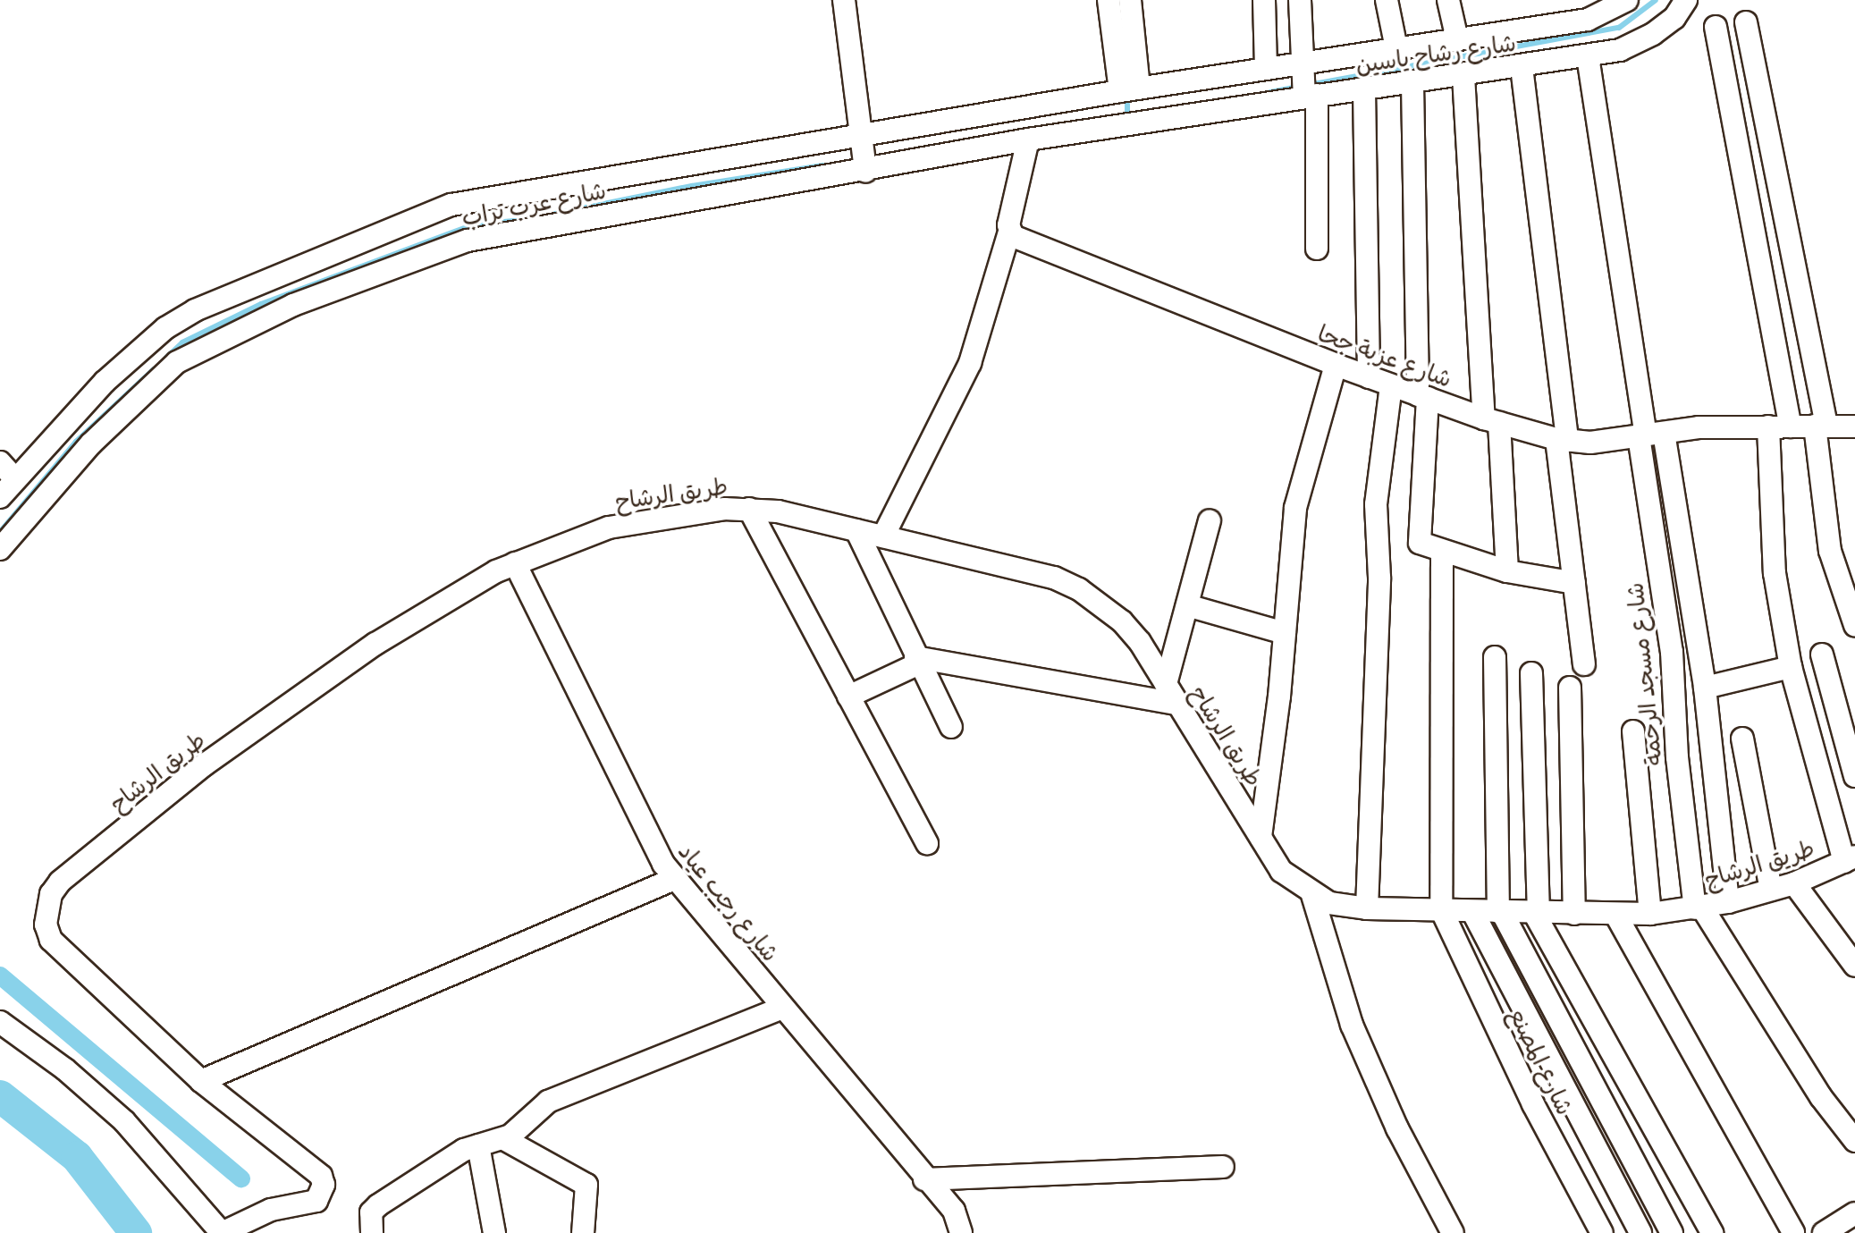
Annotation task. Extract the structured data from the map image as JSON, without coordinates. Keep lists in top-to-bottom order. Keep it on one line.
{"streets":{"street":["شارع رشاح ياسين","شارع عرب تراب","شارع عزبة جحا","طريق الرشاح","شارع مسجد الرحمة","شارع رجب عياد","شارع المصنع"]},"crossings":[["شارع رشاح ياسين","شارع عرب تراب"],["شارع عزبة جحا","شارع مسجد الرحمة"],["طريق الرشاح","شارع مسجد الرحمة"],["طريق الرشاح","شارع رجب عياد"],["طريق الرشاح","شارع المصنع"]]}
